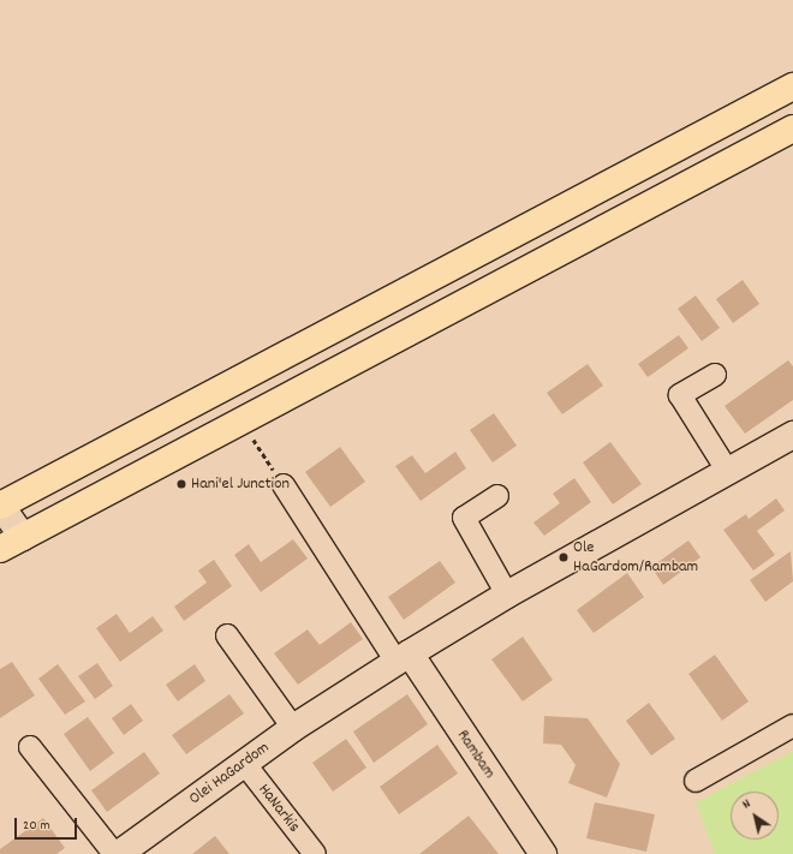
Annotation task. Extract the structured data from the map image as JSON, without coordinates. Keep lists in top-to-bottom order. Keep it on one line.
{"streets":{"street":["Rambam","Olei HaGardom","HaNarkis"]},"crossings":[["Rambam","Olei HaGardom"],["Olei HaGardom","HaNarkis"]],"places":["Hani'el Junction","Ole HaGardom/Rambam"],"scale_bar":"20 m","north":"top left"}
